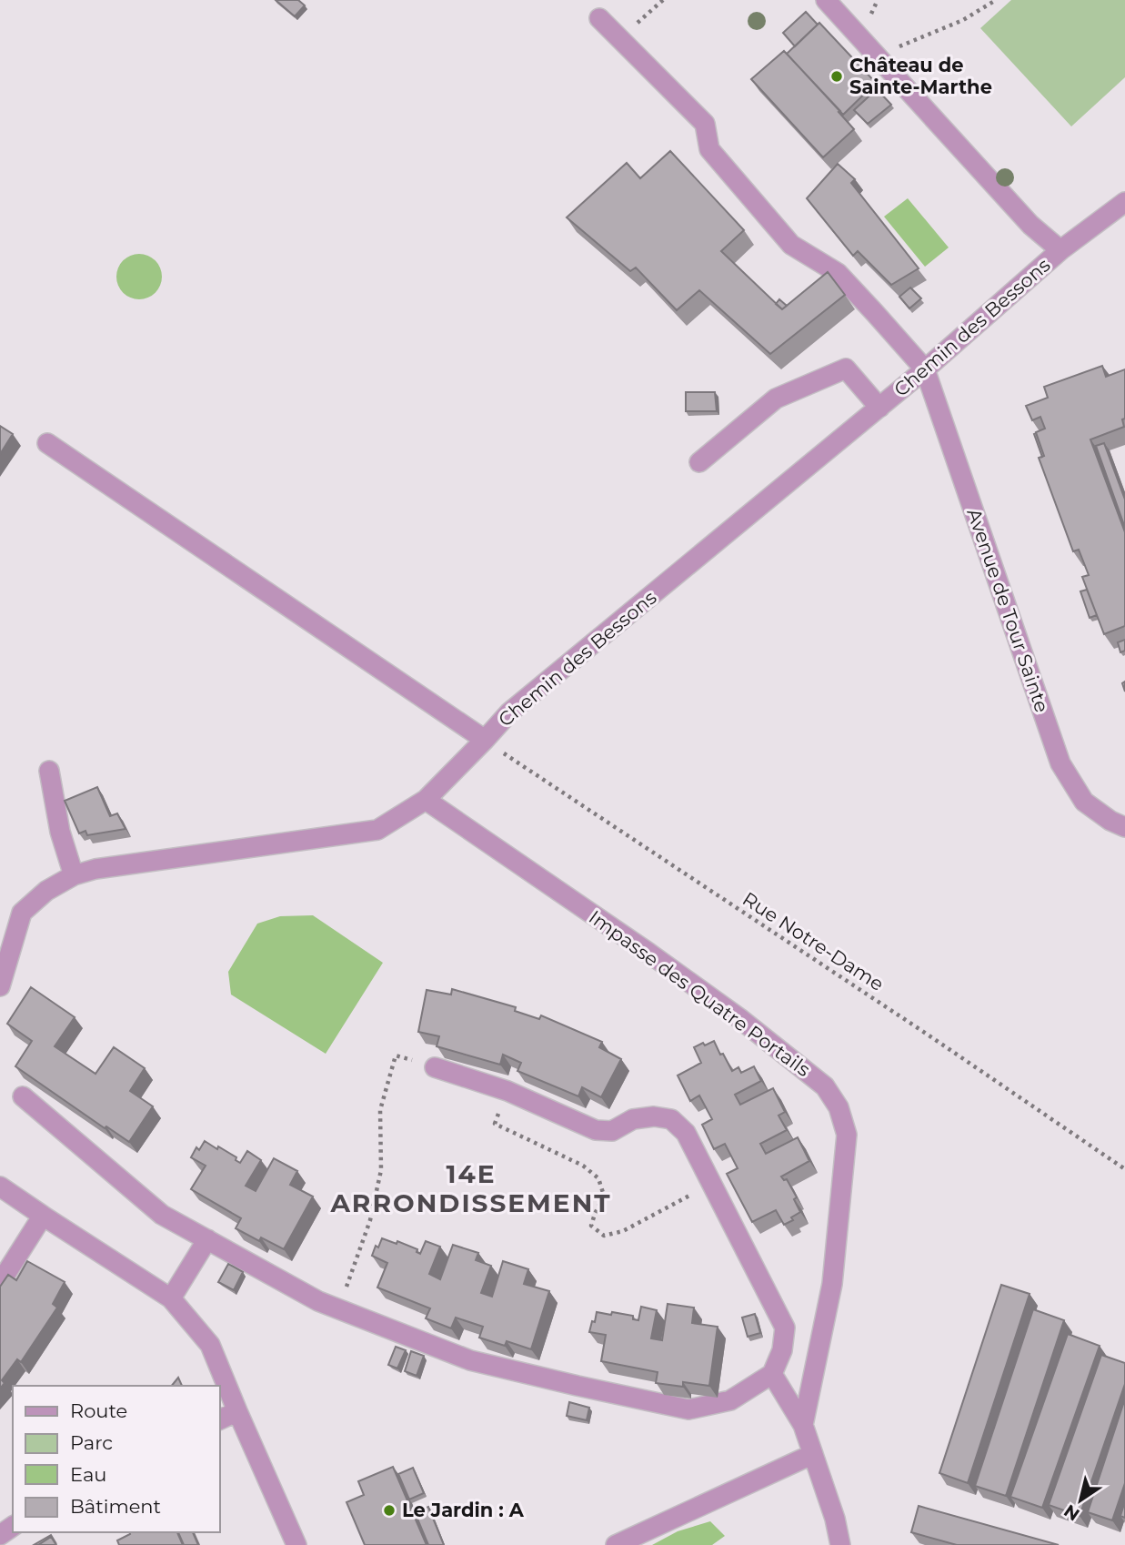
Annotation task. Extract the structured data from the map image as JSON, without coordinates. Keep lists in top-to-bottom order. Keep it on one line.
{"streets":{"street":["Chemin des Bessons","Avenue de Tour Sainte","Impasse des Quatre Portails"],"path":["Rue Notre-Dame"]},"crossings":[["Chemin des Bessons","Avenue de Tour Sainte"],["Chemin des Bessons","Rue Notre-Dame"],["Chemin des Bessons","Impasse des Quatre Portails"]],"districts":["14E ARRONDISSEMENT"],"places":["Château de Sainte-Marthe","Le Jardin : A"],"legend":["Route","Parc","Eau","Bâtiment"],"north":"bottom left"}
